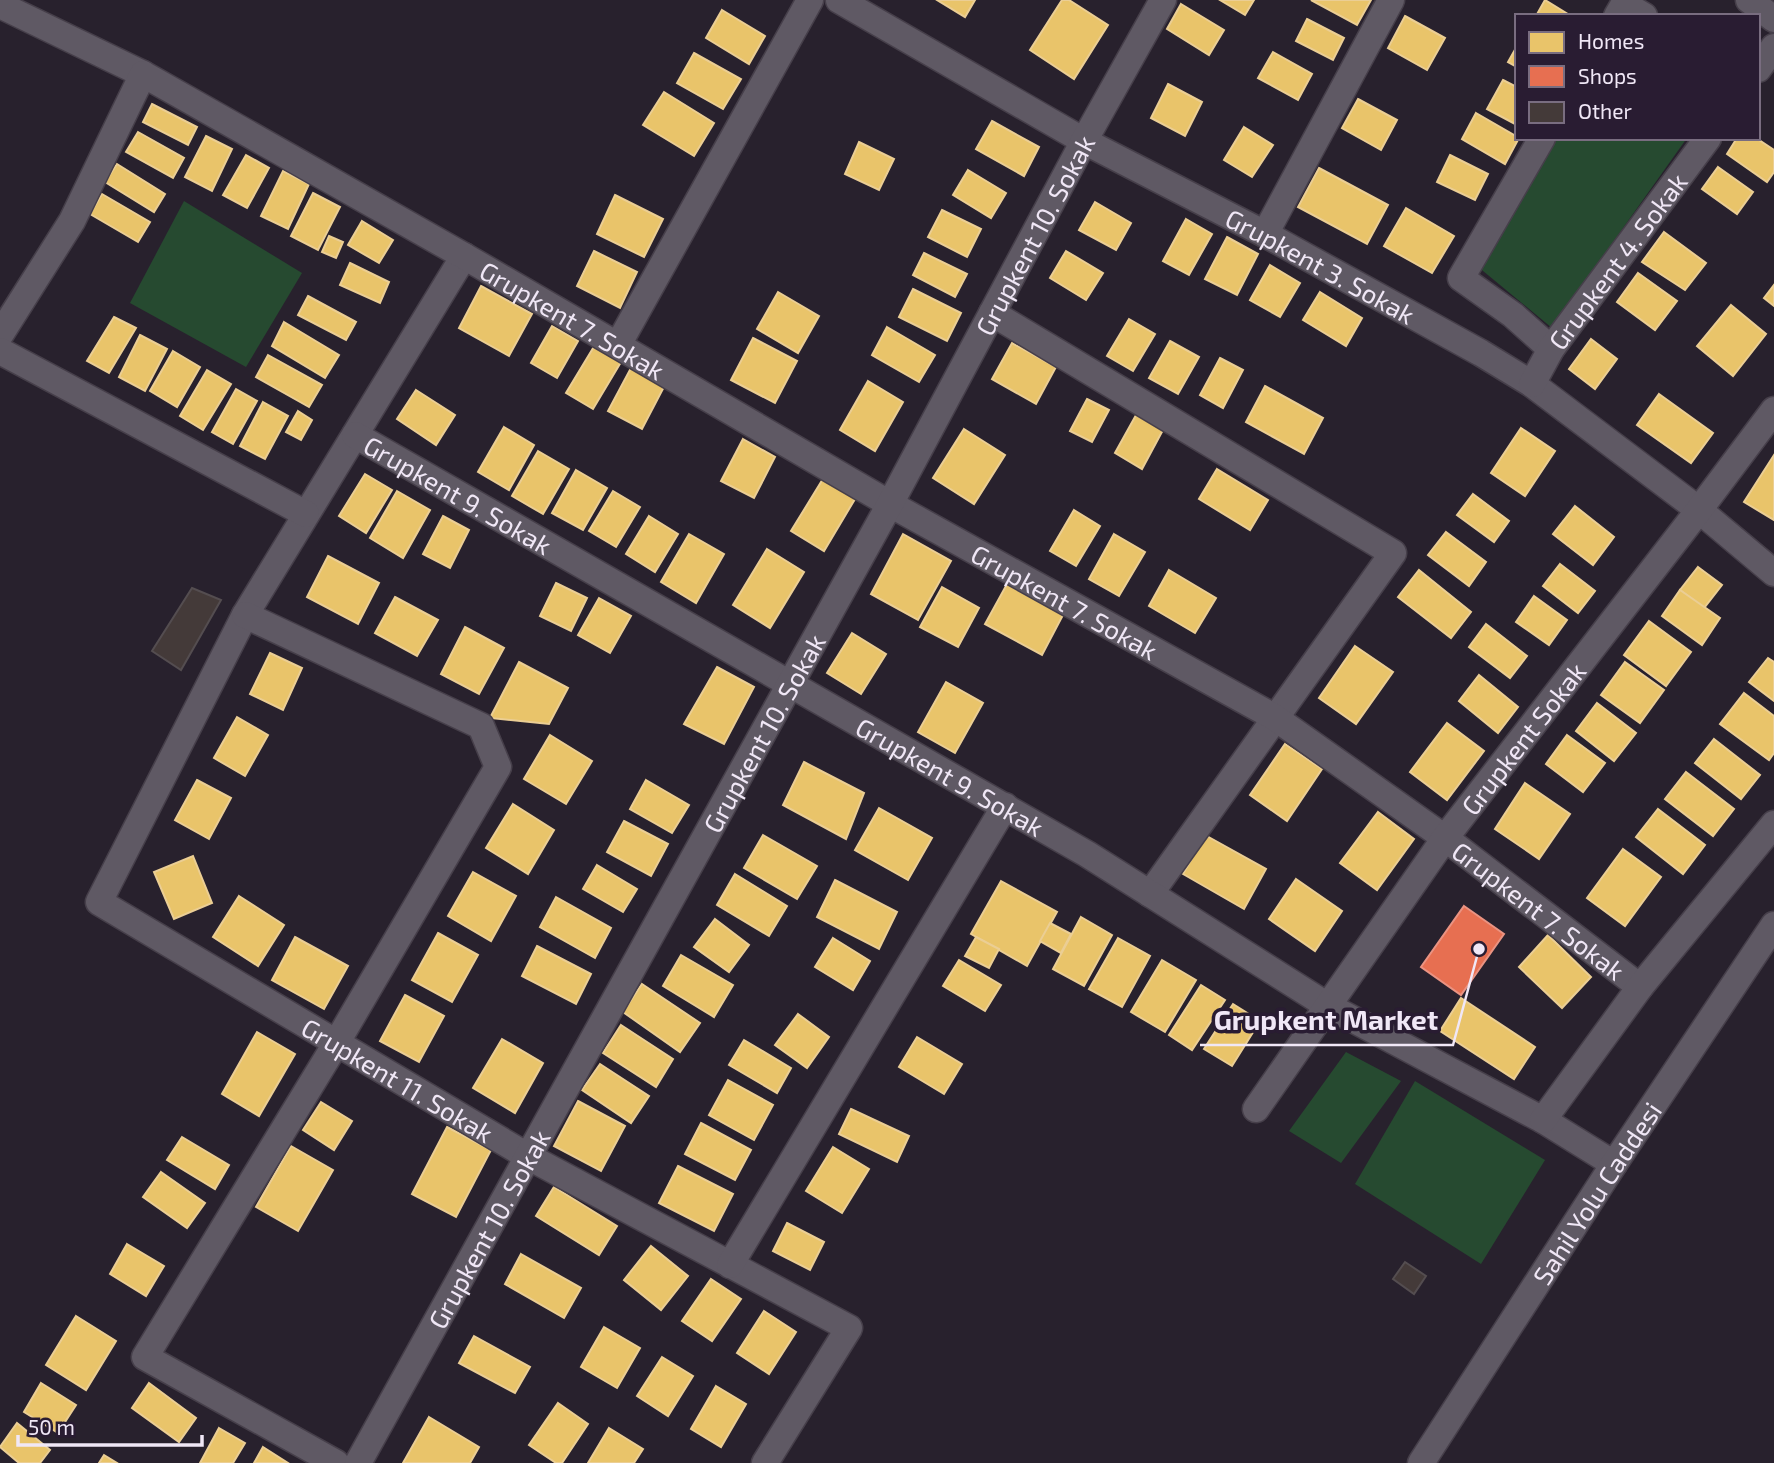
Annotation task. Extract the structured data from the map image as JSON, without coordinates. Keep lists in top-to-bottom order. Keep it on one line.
{"streets":{"street":["Grupkent 10. Sokak","Grupkent 4. Sokak","Grupkent 3. Sokak","Grupkent 7. Sokak","Grupkent 9. Sokak","Grupkent Sokak","Grupkent 11. Sokak","Sahil Yolu Caddesi"]},"crossings":[["Grupkent 10. Sokak","Grupkent 3. Sokak"],["Grupkent 10. Sokak","Grupkent 7. Sokak"],["Grupkent 10. Sokak","Grupkent 9. Sokak"],["Grupkent 10. Sokak","Grupkent 11. Sokak"],["Grupkent 4. Sokak","Grupkent 3. Sokak"],["Grupkent 3. Sokak","Grupkent Sokak"],["Grupkent 7. Sokak","Grupkent Sokak"],["Grupkent 9. Sokak","Grupkent Sokak"],["Grupkent 9. Sokak","Sahil Yolu Caddesi"]],"places":["Grupkent Market"],"legend":["Homes","Shops","Other"],"scale_bar":"50 m"}
